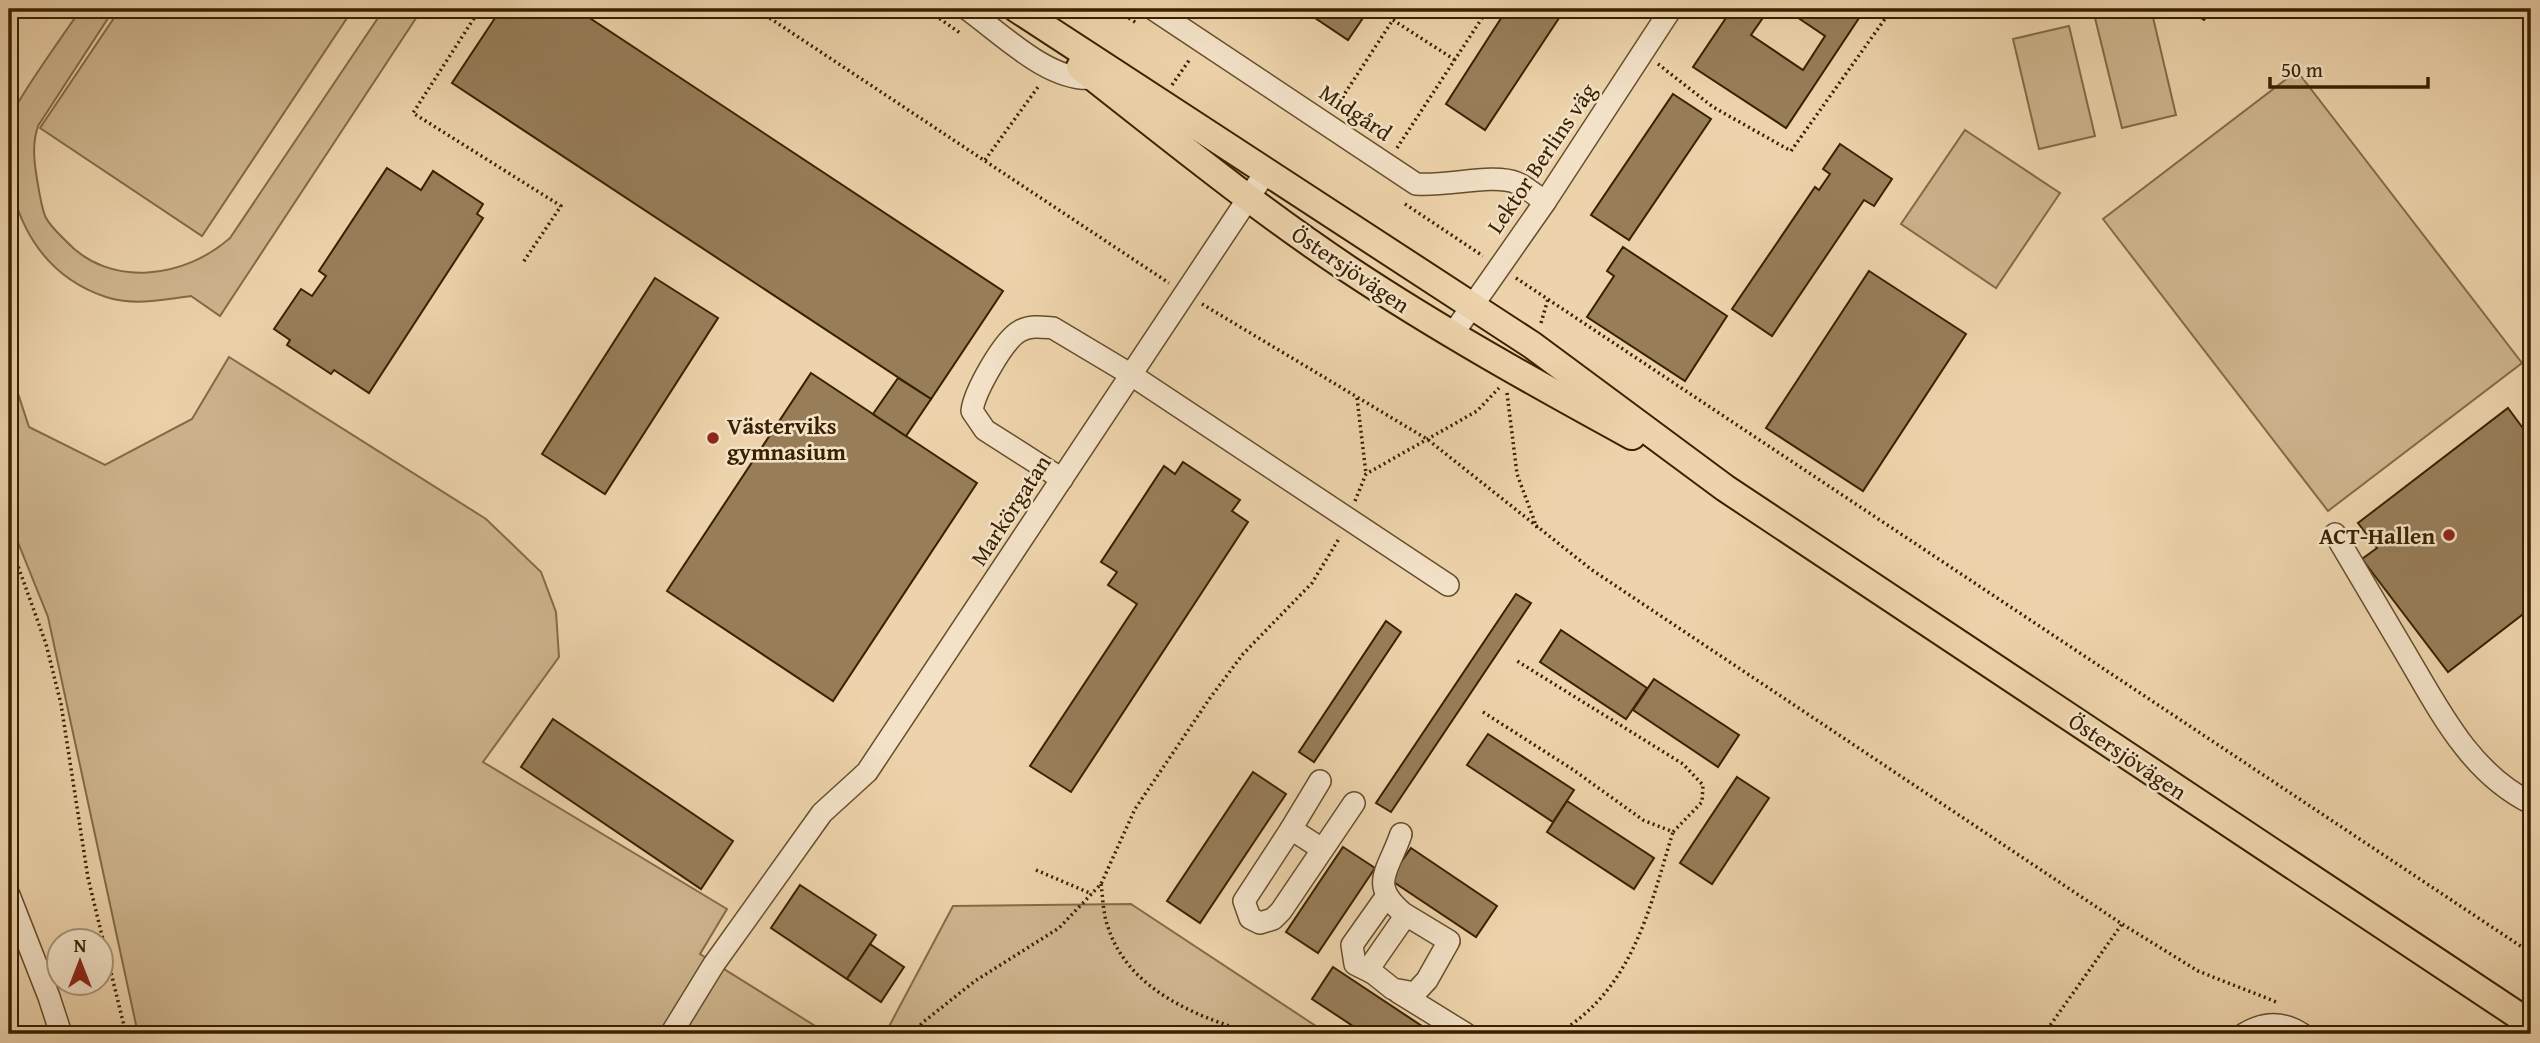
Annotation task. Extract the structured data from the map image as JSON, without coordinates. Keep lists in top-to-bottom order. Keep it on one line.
{"streets":{"main road":["Östersjövägen"],"street":["Midgård","Lektor Berlins väg","Markörgatan"]},"crossings":[["Midgård","Lektor Berlins väg"],["Lektor Berlins väg","Östersjövägen"],["Östersjövägen","Markörgatan"]],"places":["Västerviks gymnasium","ACT-Hallen"],"scale_bar":"50 m","north":"top"}
